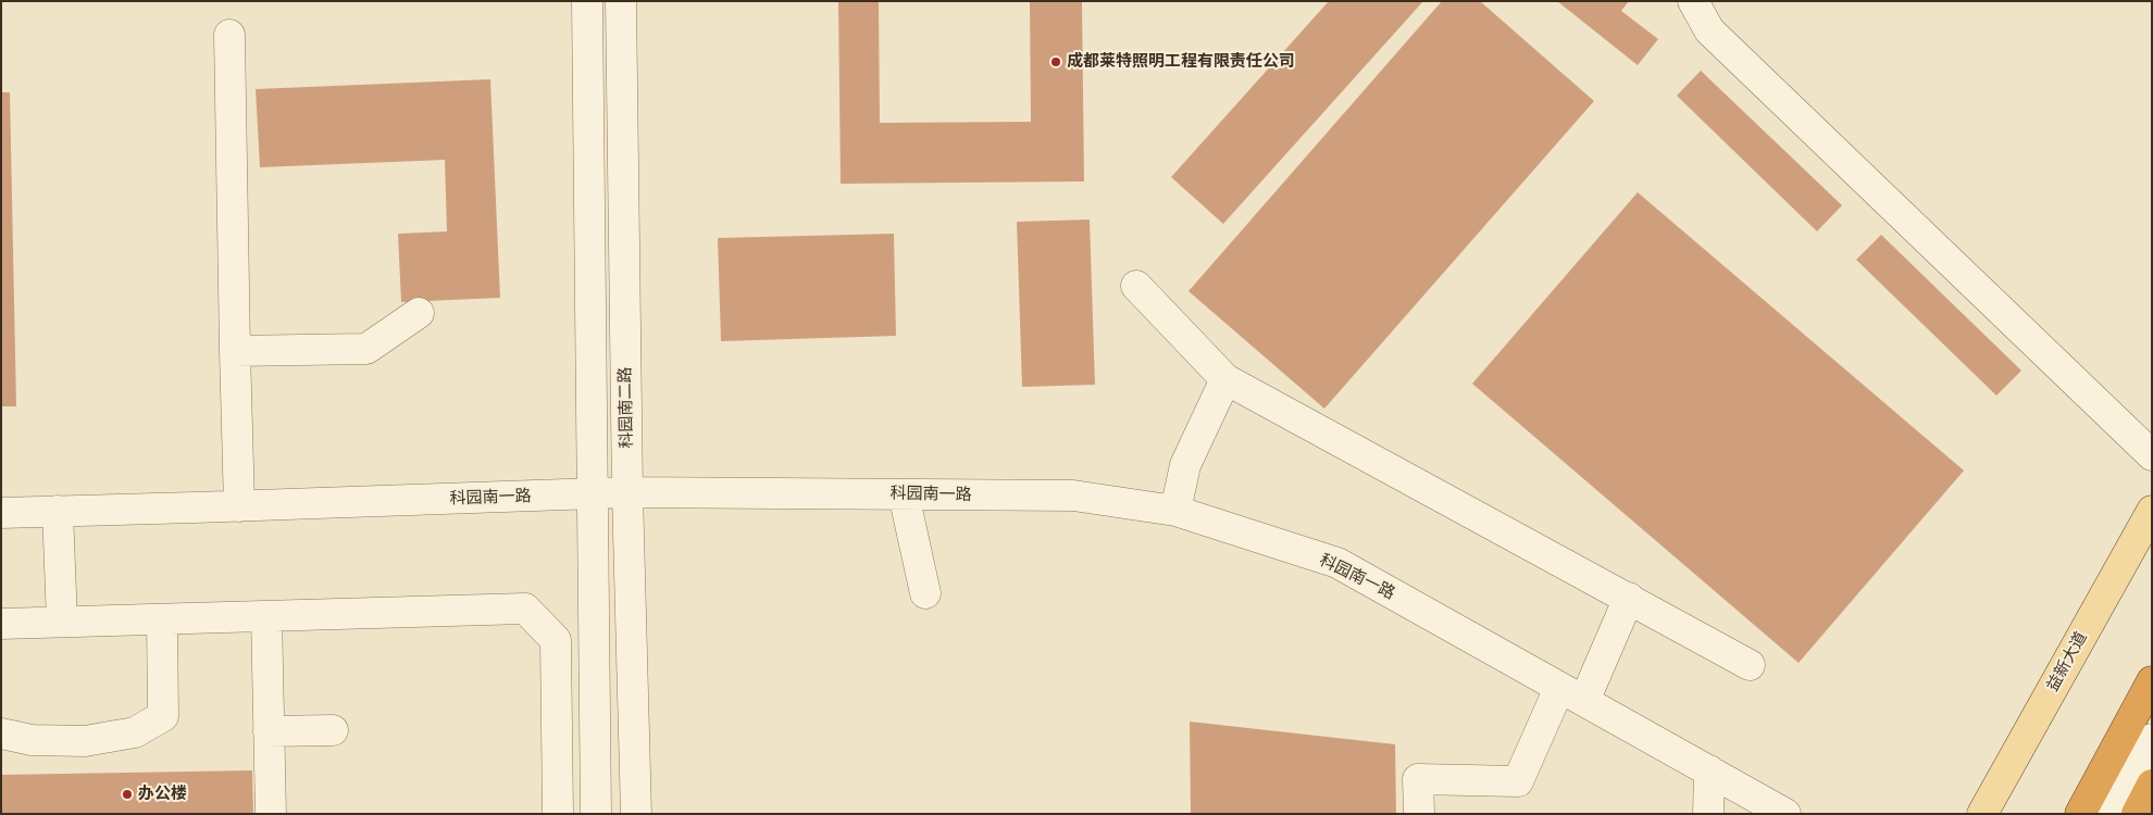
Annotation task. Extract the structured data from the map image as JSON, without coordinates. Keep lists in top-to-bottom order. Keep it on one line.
{"streets":{"main road":["益新大道"],"street":["科园南二路","科园南一路"]},"crossings":[["科园南二路","科园南一路"]],"places":["成都莱特照明工程有限责任公司","办公楼"]}
